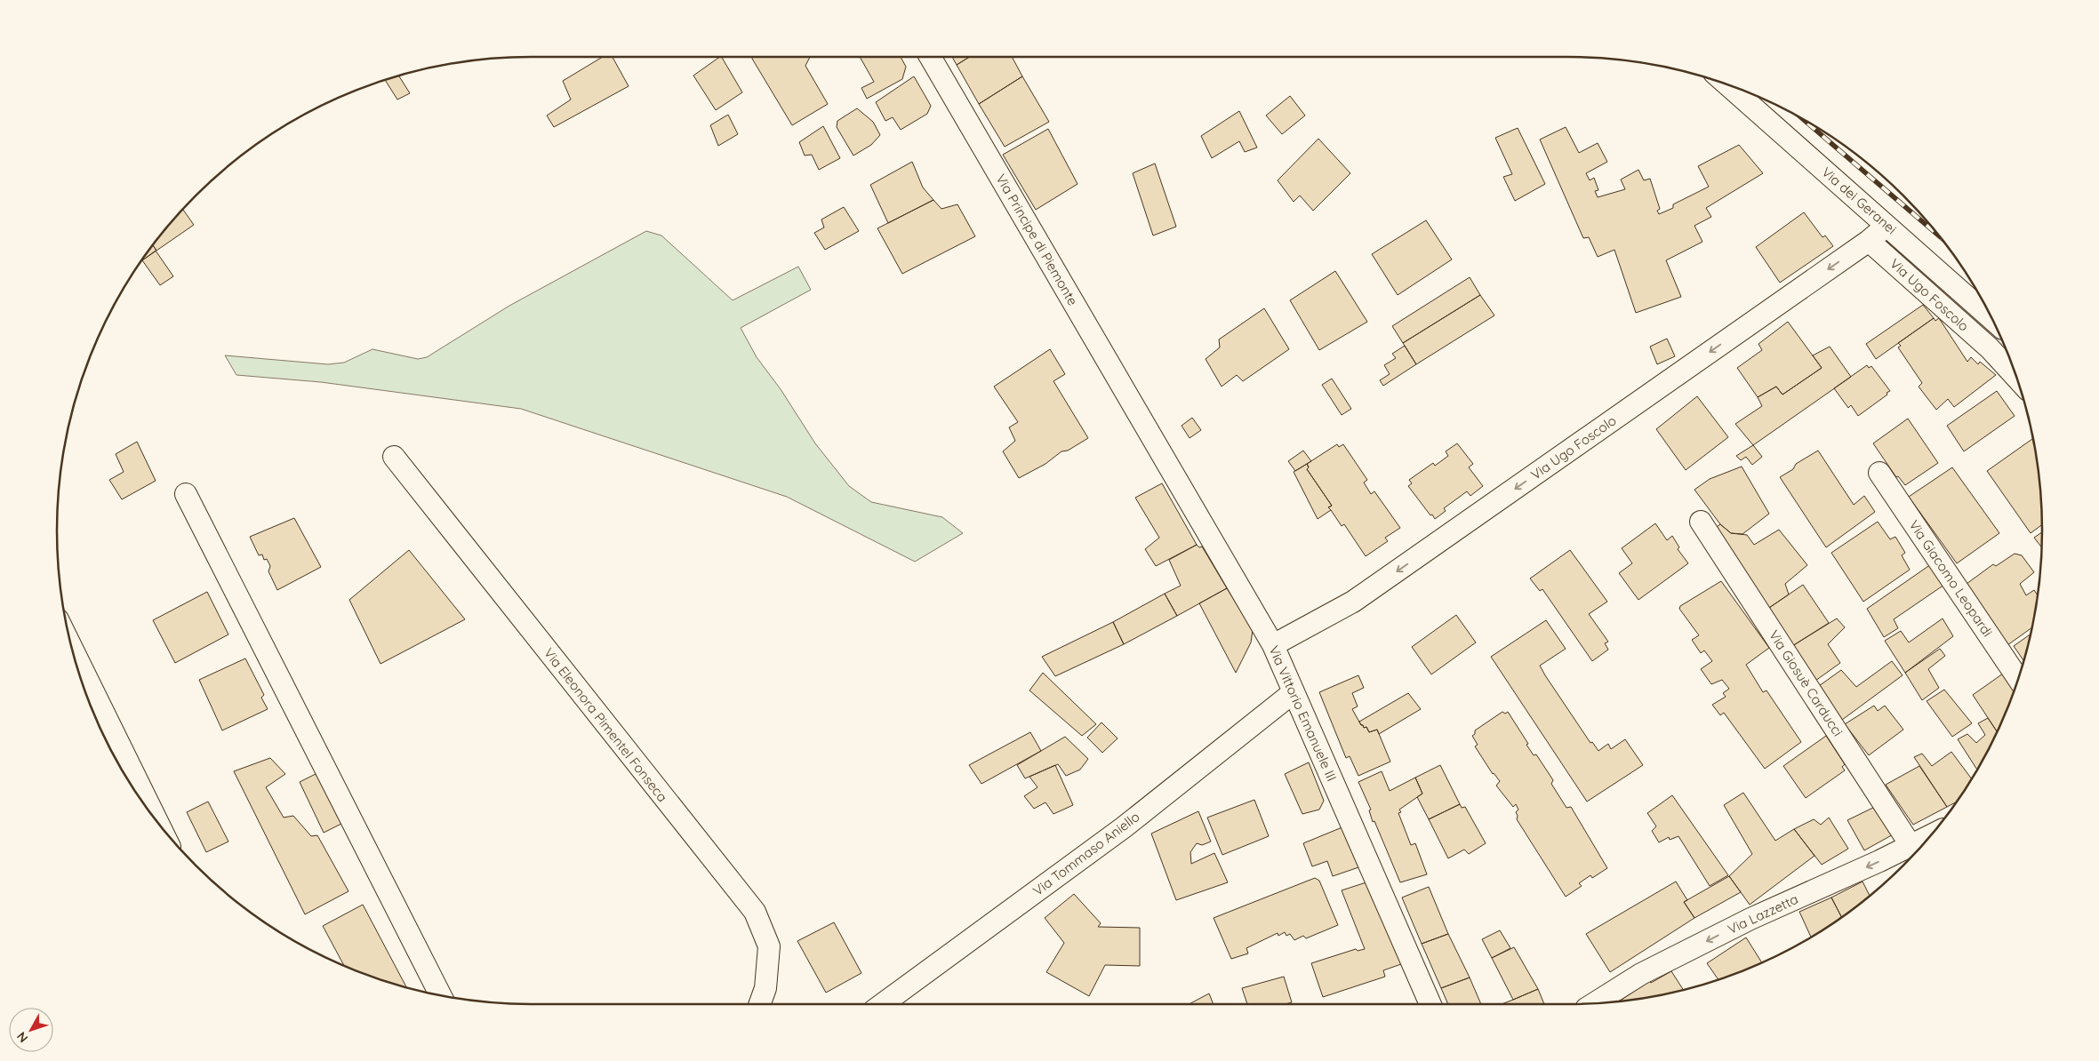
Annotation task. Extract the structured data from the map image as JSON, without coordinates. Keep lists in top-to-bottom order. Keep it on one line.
{"streets":{"street":["Via dei Geranei","Via Principe di Piemonte","Via Ugo Foscolo","Via Giacomo Leopardi","Via Giosuè Carducci","Via Vittorio Emanuele III","Via Eleonora Pimentel Fonseca","Via Tommaso Aniello","Via Lazzetta"]},"crossings":[["Via dei Geranei","Via Ugo Foscolo"],["Via Principe di Piemonte","Via Vittorio Emanuele III"],["Via Ugo Foscolo","Via Vittorio Emanuele III"],["Via Giosuè Carducci","Via Lazzetta"],["Via Vittorio Emanuele III","Via Tommaso Aniello"]],"one_way":["Via Ugo Foscolo","Via Lazzetta"],"north":"bottom left"}
